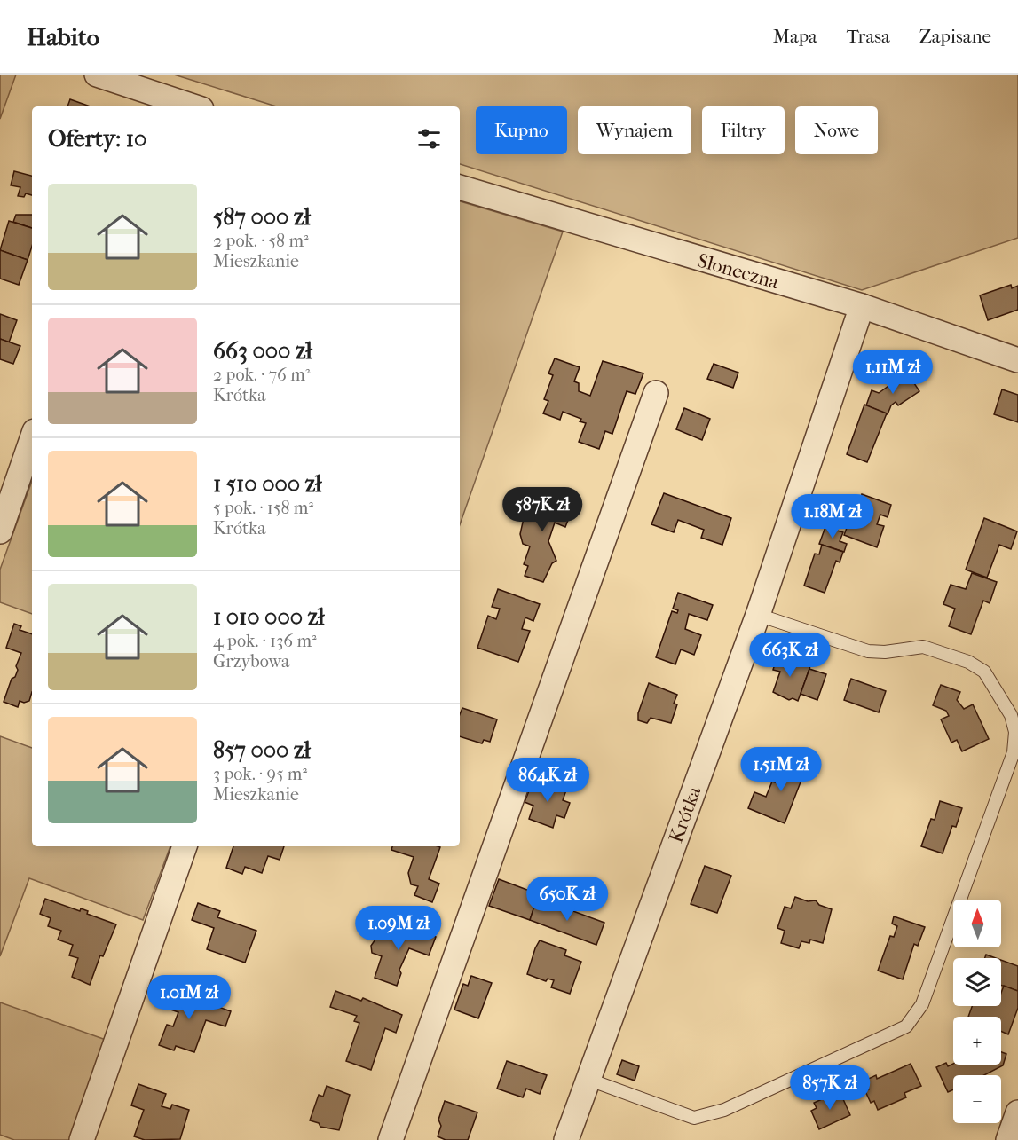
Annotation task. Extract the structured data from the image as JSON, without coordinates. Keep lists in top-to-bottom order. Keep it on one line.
{"streets":{"street":["Słoneczna","Krótka"]},"crossings":[["Słoneczna","Krótka"]],"north":"top","page":{"header":"Habito","nav":["Mapa","Trasa","Zapisane"],"chip":["Kupno","Wynajem","Filtry","Nowe"],"heading":"Oferty: 10","list":[{"name":"587 000 zł","note":"2 pok. · 58 m² · Mieszkanie"},{"name":"663 000 zł","note":"2 pok. · 76 m² · Krótka"},{"name":"1 510 000 zł","note":"5 pok. · 158 m² · Krótka"},{"name":"1 010 000 zł","note":"4 pok. · 136 m² · Grzybowa"},{"name":"857 000 zł","note":"3 pok. · 95 m² · Mieszkanie"}],"price":["1.11M zł","587K zł","1.18M zł","663K zł","1.51M zł","864K zł","650K zł","1.09M zł","1.01M zł","857K zł"],"map_buttons":["+","−"]}}
